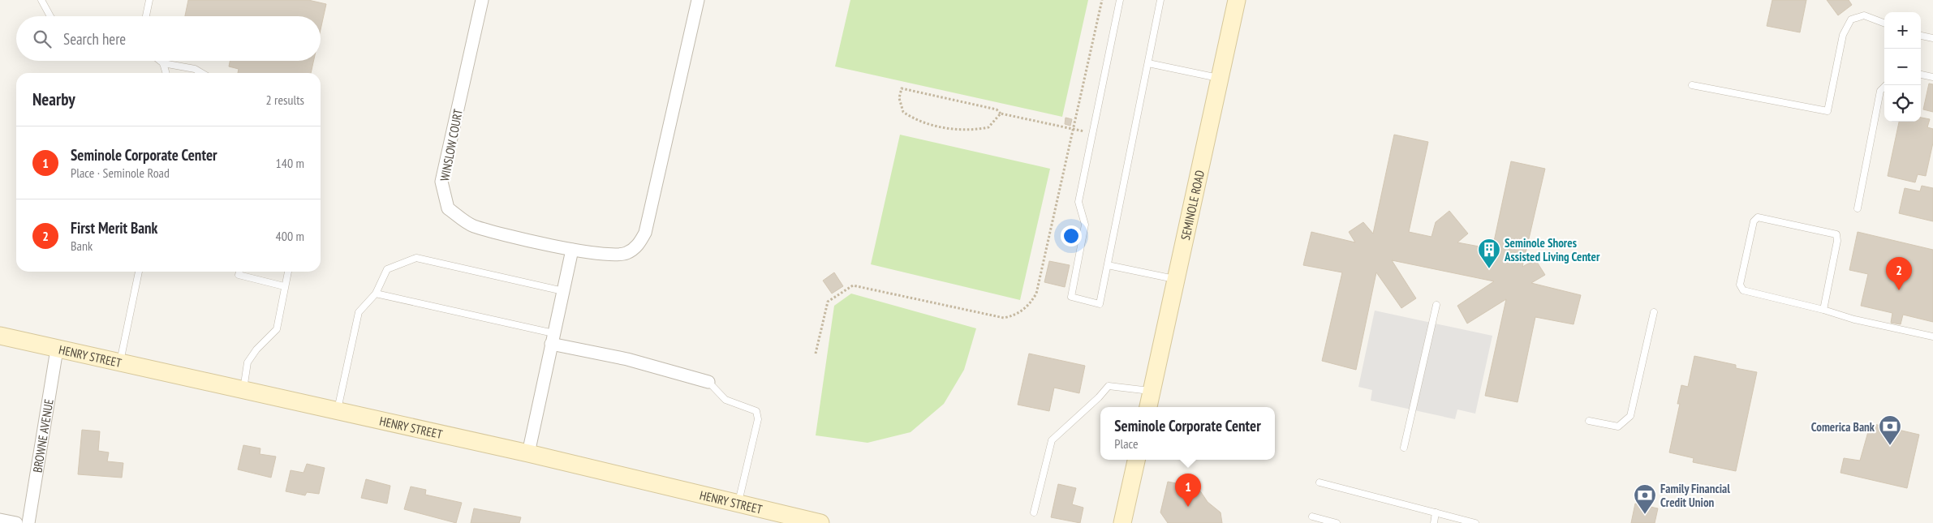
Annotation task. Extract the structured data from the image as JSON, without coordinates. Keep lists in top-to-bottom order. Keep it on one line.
{"streets":{"street":["WINSLOW COURT","SEMINOLE ROAD","HENRY STREET","BROWNE AVENUE"]},"crossings":[["HENRY STREET","BROWNE AVENUE"]],"places":{"building":["Seminole Shores Assisted Living Center"],"bank":["Comerica Bank","Family Financial Credit Union"]},"page":{"map_buttons":["+","−"],"search":"Search here","heading":["Nearby","2 results"],"list":[{"mark":"1","name":"Seminole Corporate Center","note":"Place · Seminole Road","value":"140 m"},{"mark":"2","name":"First Merit Bank","note":"Bank","value":"400 m"}],"pins":["2","1"],"popup":["Seminole Corporate Center","Place"]}}
